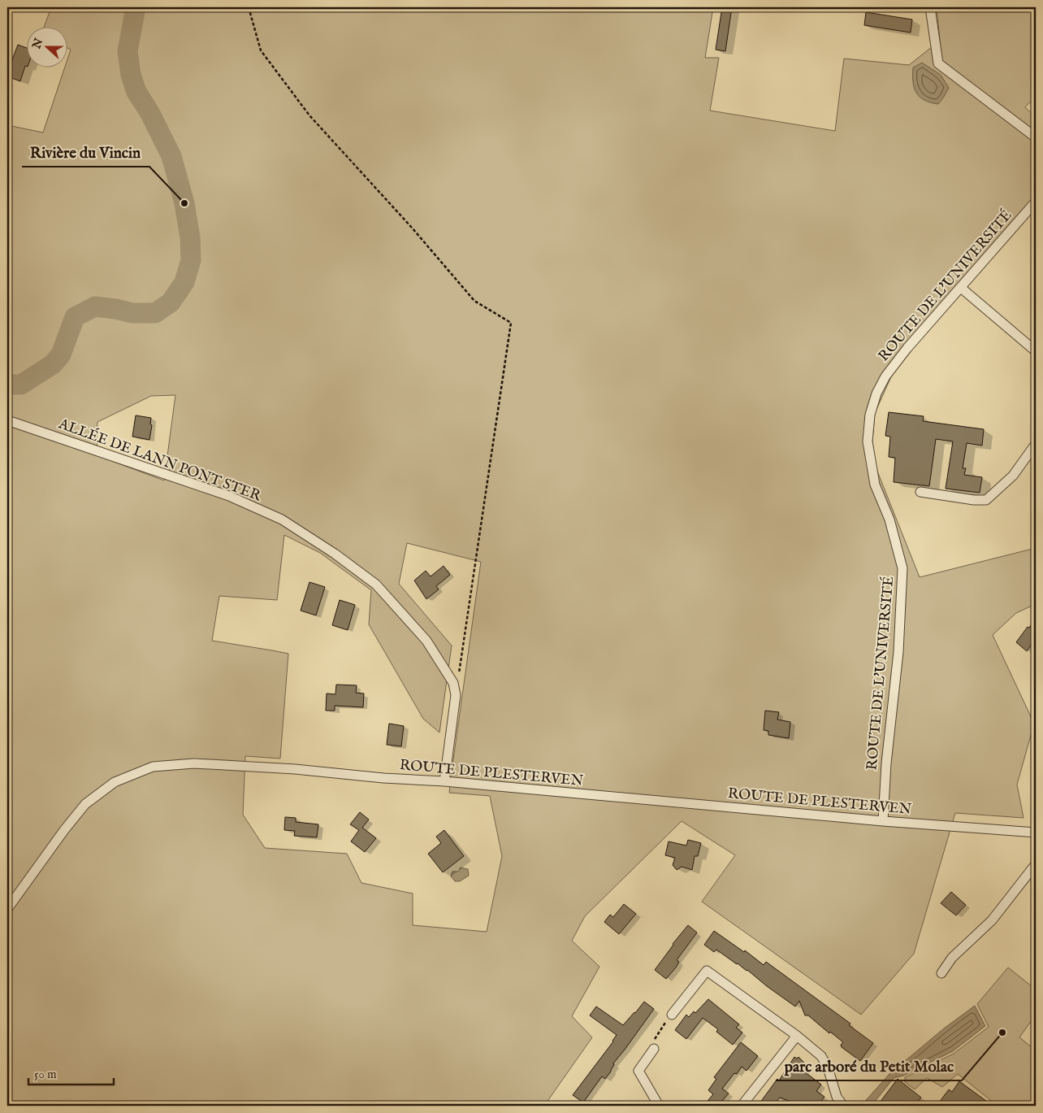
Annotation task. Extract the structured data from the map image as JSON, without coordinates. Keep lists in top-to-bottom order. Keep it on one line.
{"streets":{"street":["ROUTE DE L'UNIVERSITÉ","ALLÉE DE LANN PONT STER","ROUTE DE PLESTERVEN"]},"crossings":[["ROUTE DE L'UNIVERSITÉ","ROUTE DE PLESTERVEN"],["ALLÉE DE LANN PONT STER","ROUTE DE PLESTERVEN"]],"places":["Rivière du Vincin","parc arboré du Petit Molac"],"scale_bar":"50 m","north":"left"}
